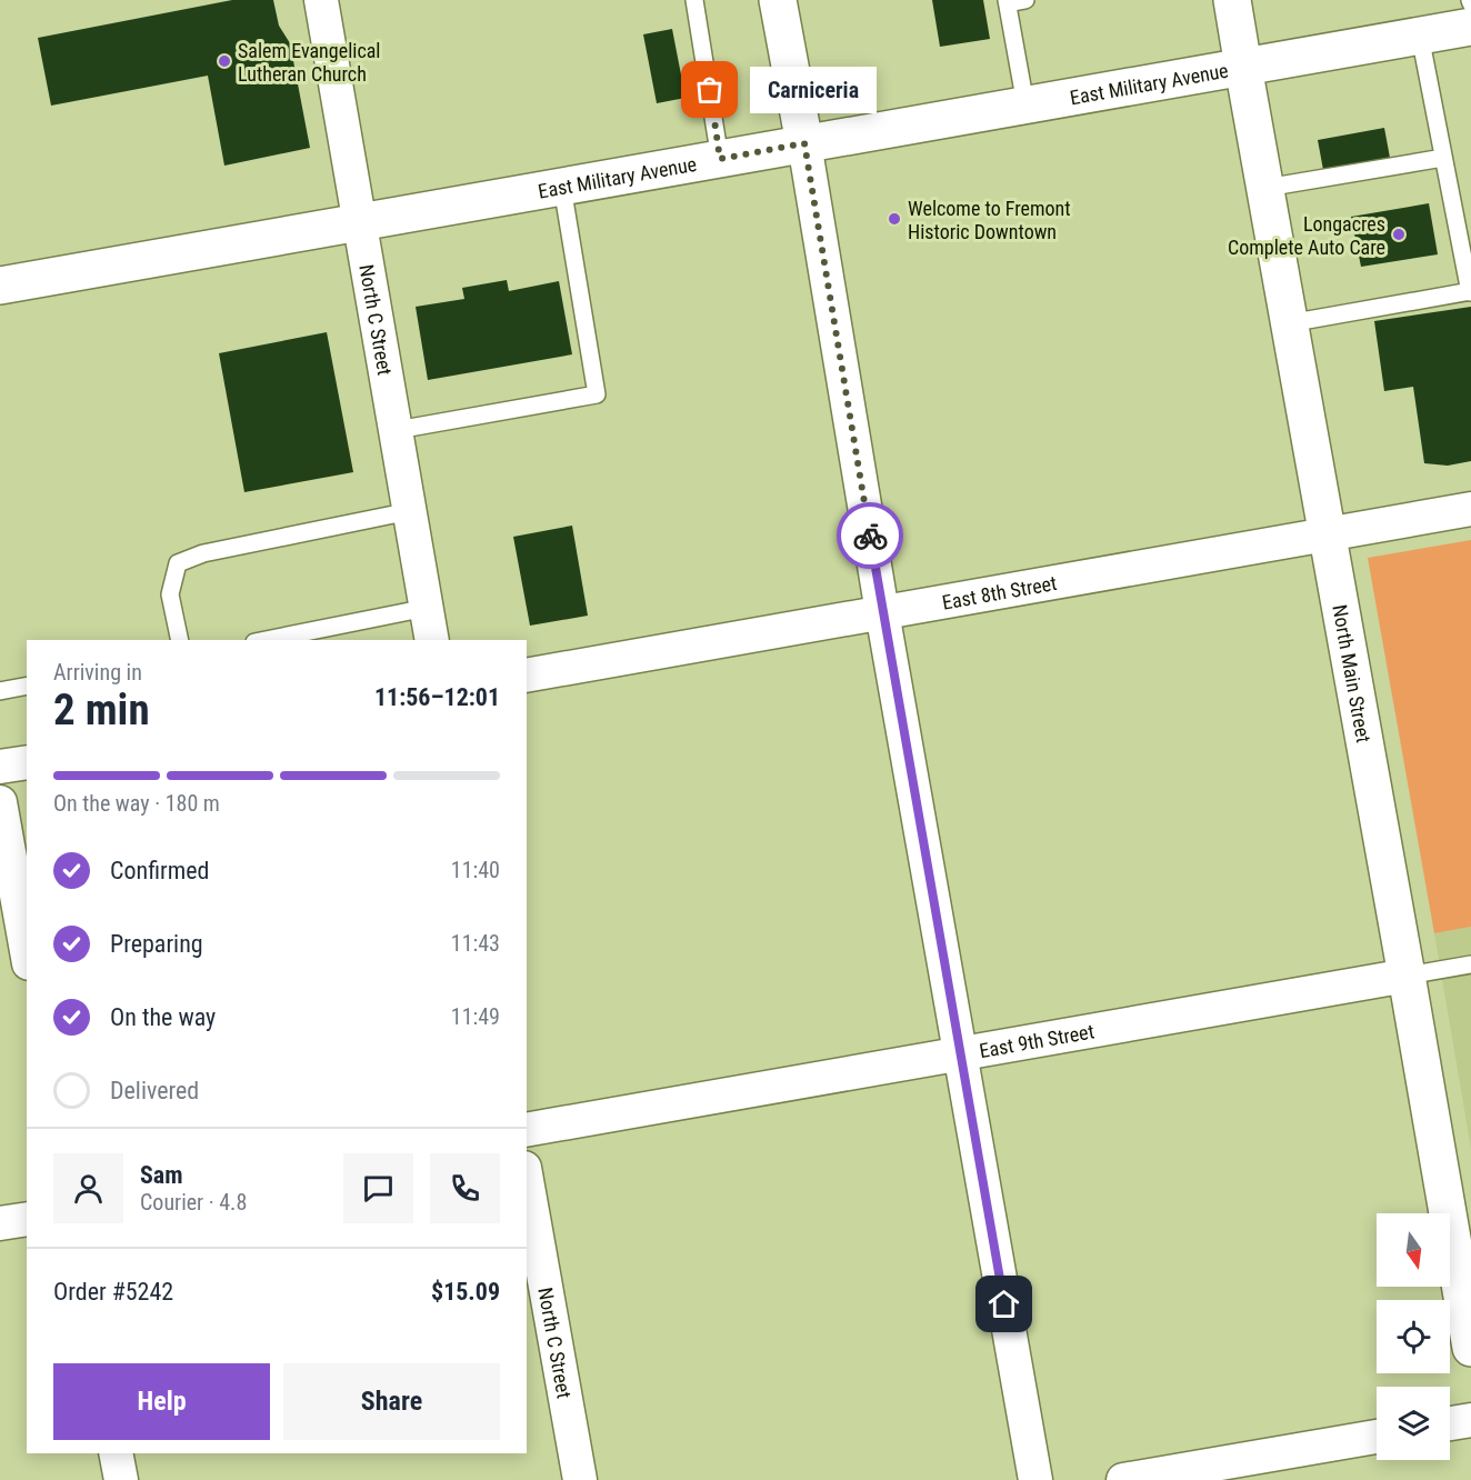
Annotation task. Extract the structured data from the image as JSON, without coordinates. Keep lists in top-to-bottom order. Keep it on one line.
{"streets":{"main road":["East Military Avenue","North Main Street"],"street":["North C Street","East 8th Street","East 9th Street"]},"crossings":[["East Military Avenue","North C Street"],["East Military Avenue","North Main Street"],["East 8th Street","North Main Street"],["North Main Street","East 9th Street"]],"places":["Salem Evangelical Lutheran Church","Carniceria","Welcome to Fremont Historic Downtown","Longacres Complete Auto Care"],"north":"bottom","page":{"bubble":"Carniceria","heading":["2 min","Arriving in","11:56–12:01"],"panel":["Sam","Courier · 4.8","Order #5242","$15.09"],"bar":"On the way · 180 m","list":[["Confirmed","11:40"],["Preparing","11:43"],["On the way","11:49"],"Delivered"],"buttons":["Help","Share"]}}
